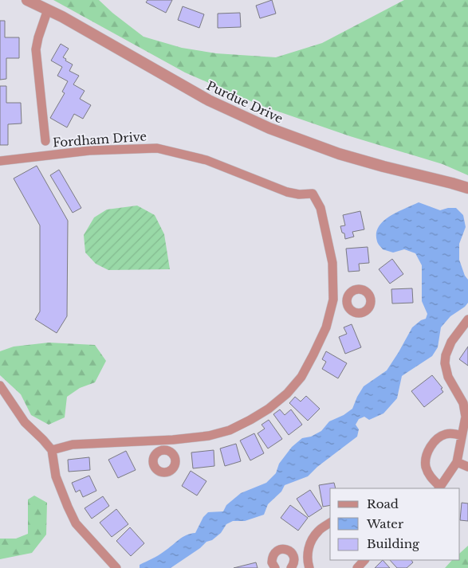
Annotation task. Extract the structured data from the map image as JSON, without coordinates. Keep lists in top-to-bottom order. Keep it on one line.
{"streets":{"street":["Purdue Drive","Fordham Drive"]},"legend":["Road","Water","Building"]}
